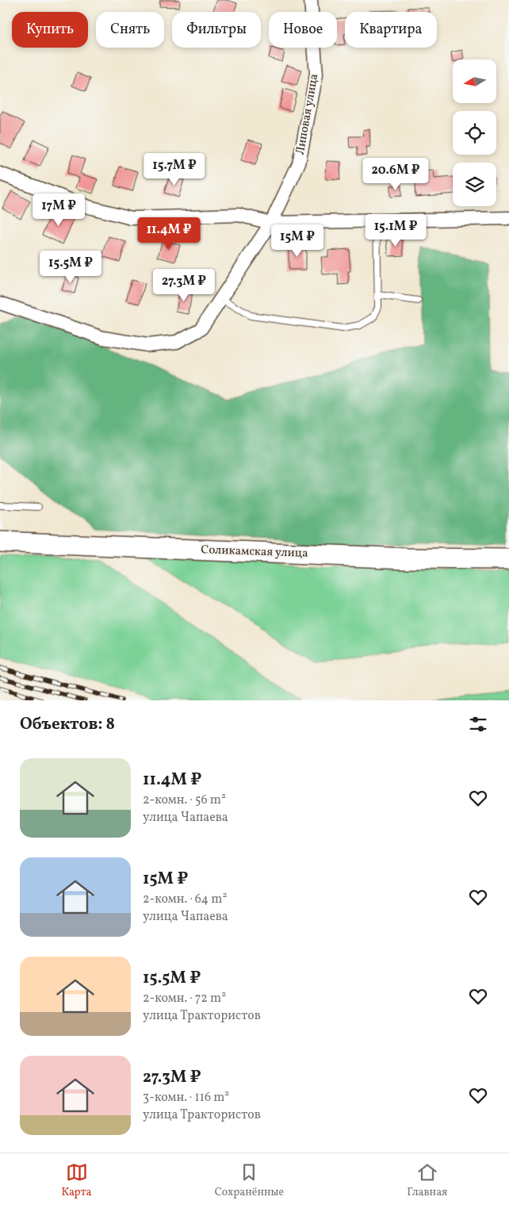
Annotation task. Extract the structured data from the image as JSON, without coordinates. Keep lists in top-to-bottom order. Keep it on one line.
{"streets":{"main road":["Соликамская улица"],"street":["Липовая улица"]},"north":"left","page":{"chip":["Купить","Снять","Фильтры","Новое","Квартира"],"price":["15.7M ₽","20.6M ₽","17M ₽","15.1M ₽","11.4M ₽","15M ₽","15.5M ₽","27.3M ₽"],"heading":"Объектов: 8","list":[{"name":"11.4M ₽","note":"2-комн. · 56 m² · улица Чапаева"},{"name":"15M ₽","note":"2-комн. · 64 m² · улица Чапаева"},{"name":"15.5M ₽","note":"2-комн. · 72 m² · улица Трактористов"},{"name":"27.3M ₽","note":"3-комн. · 116 m² · улица Трактористов"}],"tabs":["Карта","Сохранённые","Главная"]}}
